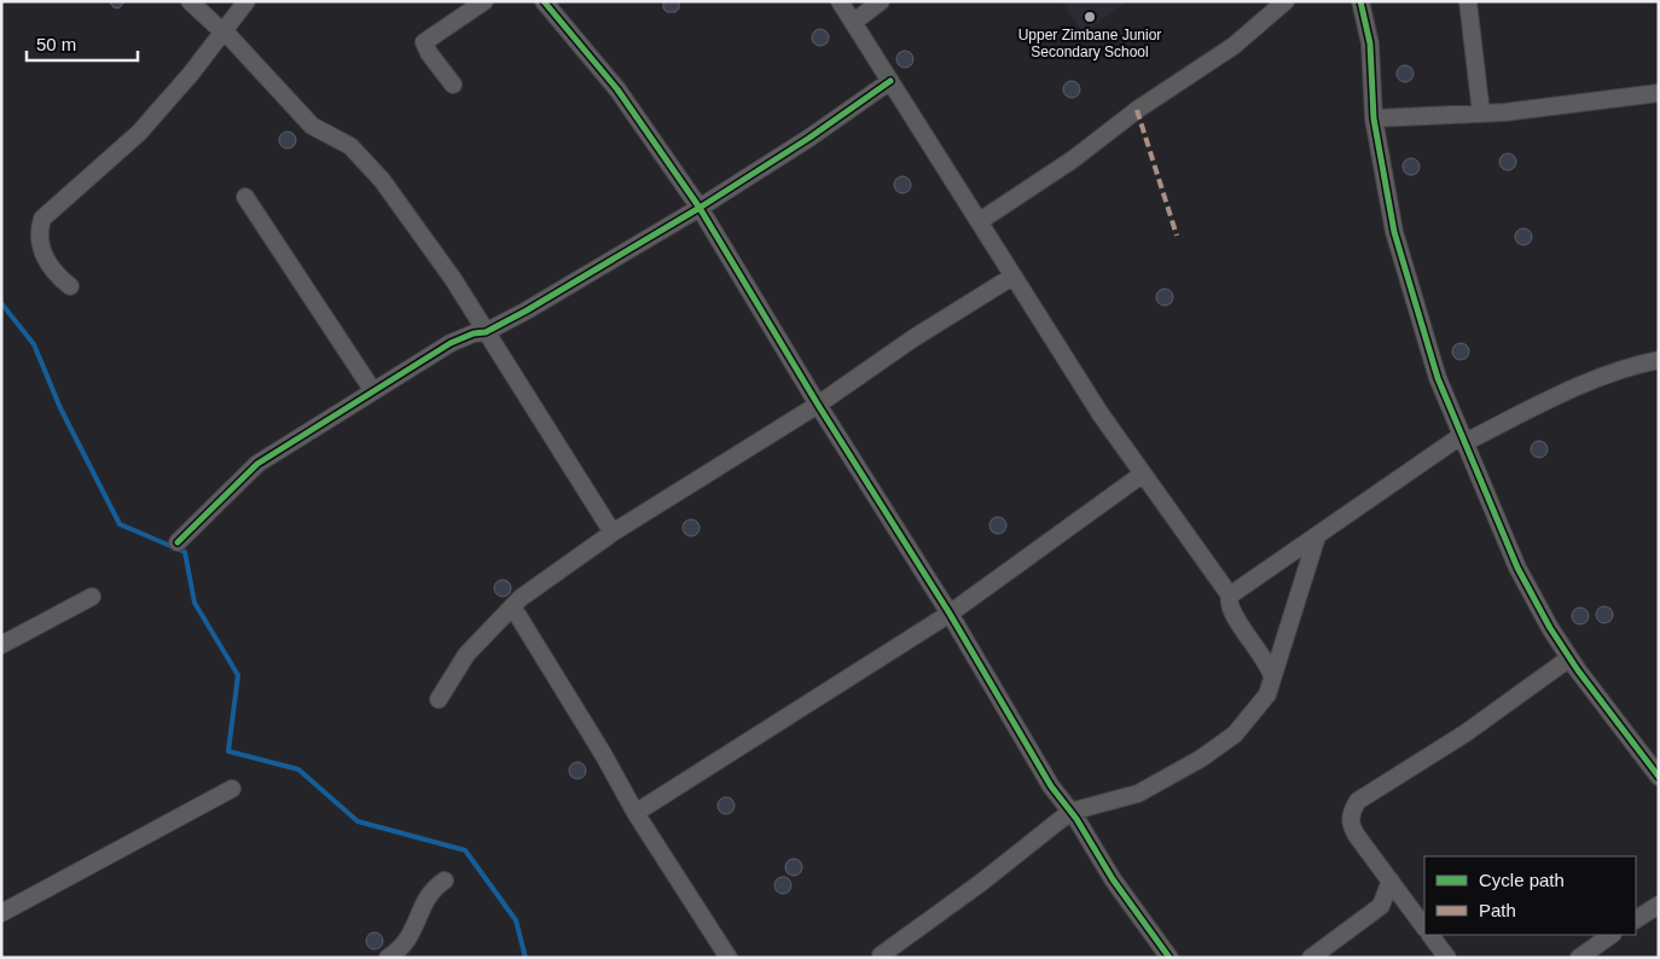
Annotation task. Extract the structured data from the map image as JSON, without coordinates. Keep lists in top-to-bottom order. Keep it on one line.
{"places":["Upper Zimbane Junior Secondary School"],"legend":["Cycle path","Path"],"scale_bar":"50 m"}
